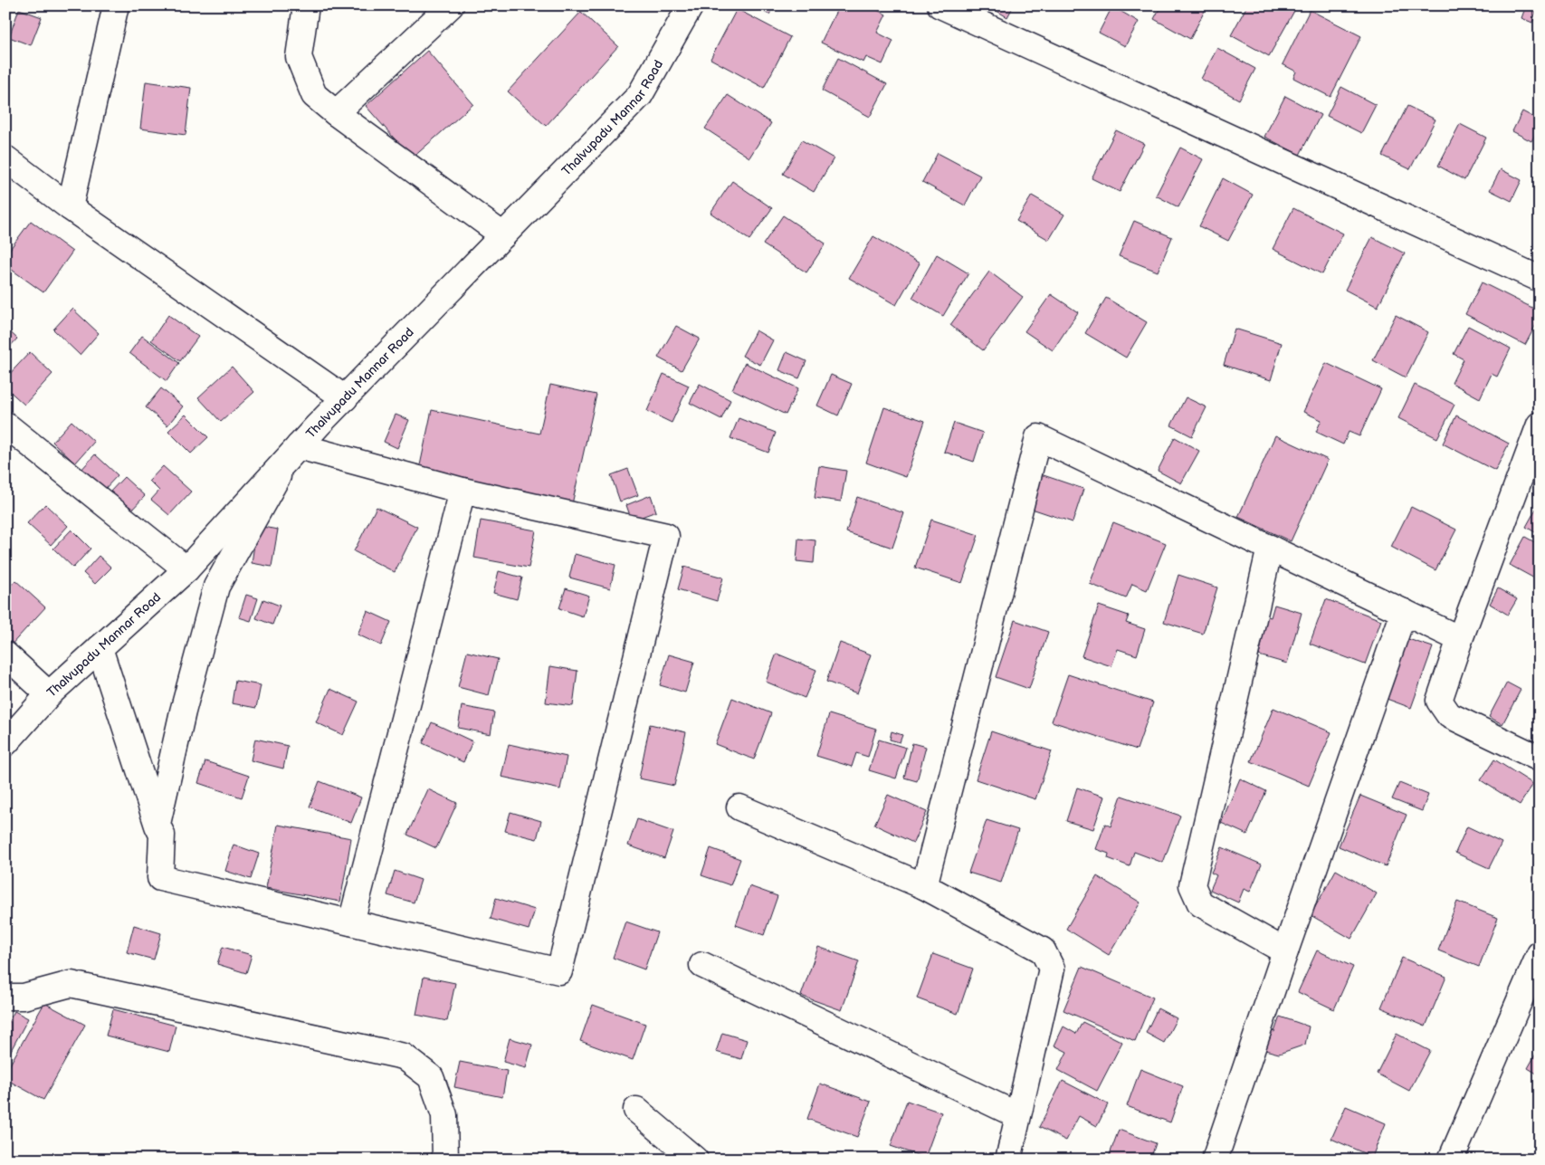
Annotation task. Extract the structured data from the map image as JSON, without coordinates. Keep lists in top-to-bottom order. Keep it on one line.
{"streets":{"street":["Thalvupadu Mannar Road"]}}
